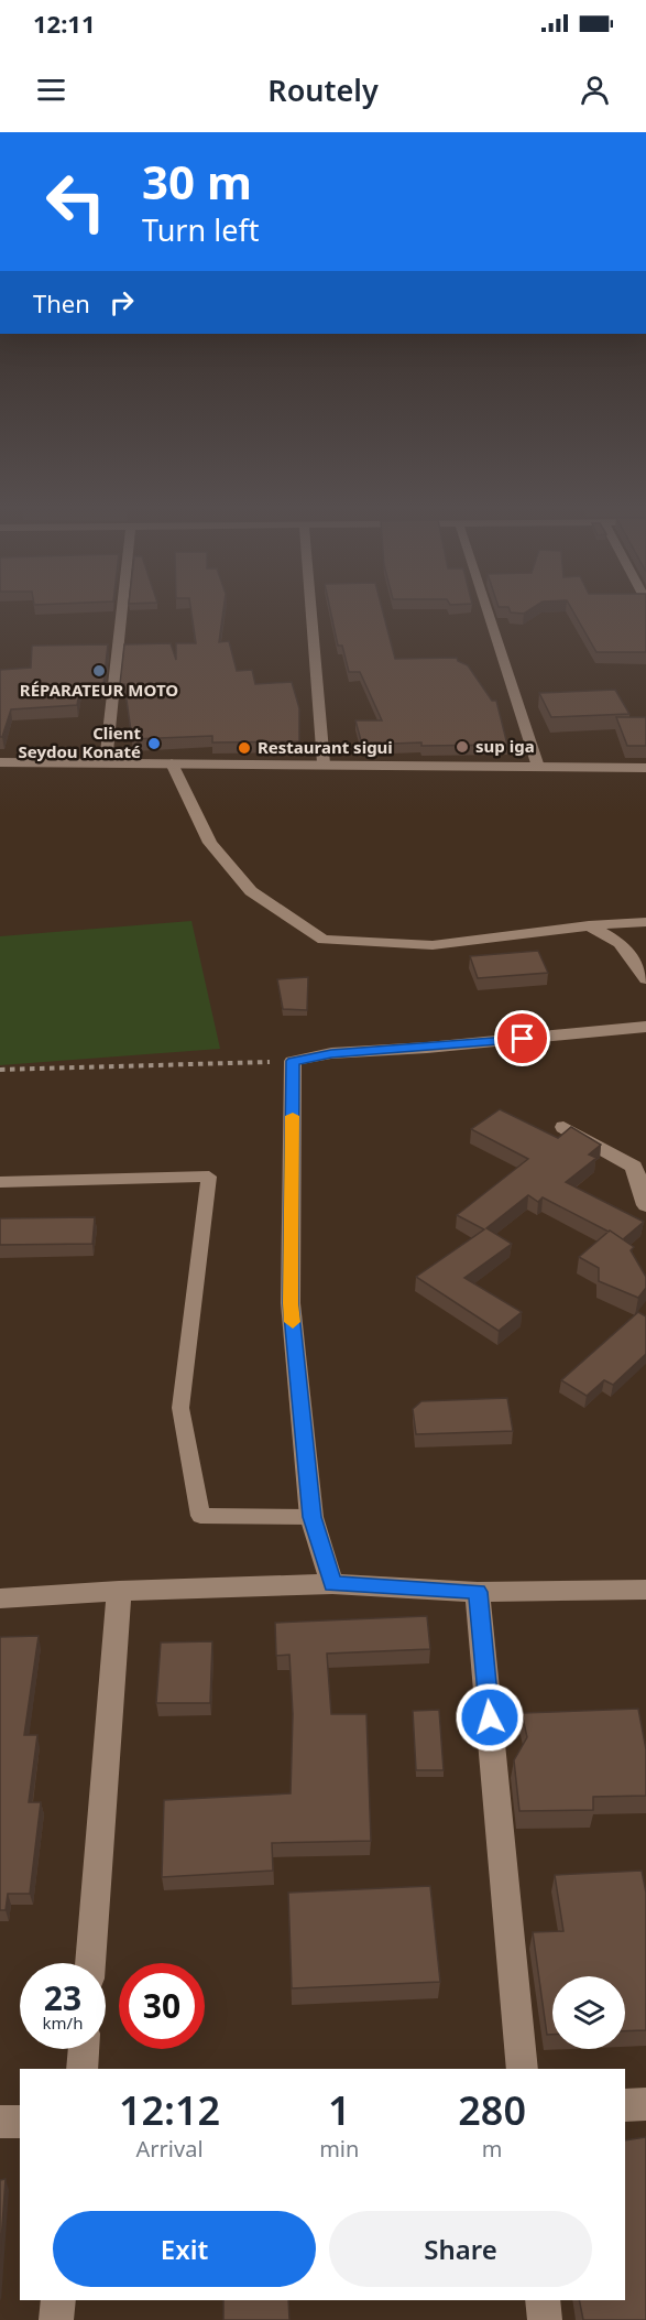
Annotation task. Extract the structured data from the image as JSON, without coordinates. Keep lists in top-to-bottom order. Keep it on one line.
{"places":["RÉPARATEUR MOTO","Client Seydou Konaté","sup iga","Restaurant sigui"],"page":{"status":"12:11","header":"Routely","turn":["30 m","Turn left"],"then":"Then","speed":"23 km/h","limit":"30","eta":["12:12","Arrival","1","min","280","m"],"buttons":["Exit","Share"]}}
